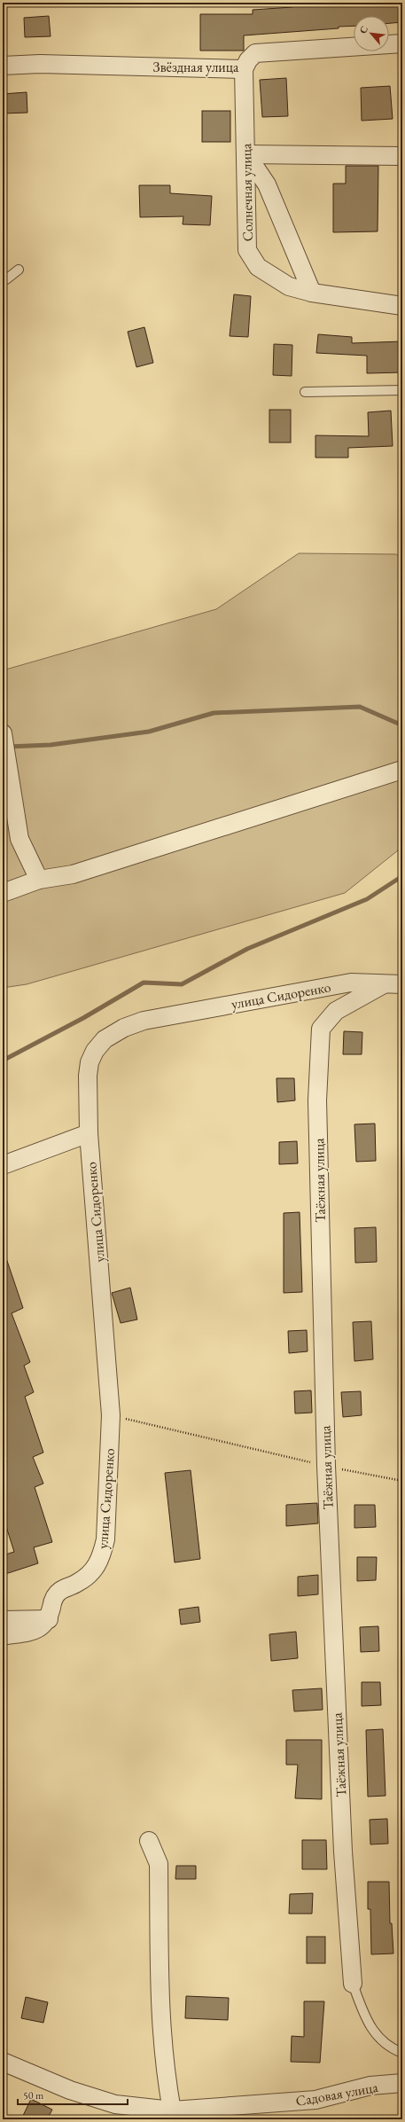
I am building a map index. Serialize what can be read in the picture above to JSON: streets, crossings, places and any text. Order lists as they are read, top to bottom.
{
  "streets": {
    "street": [
      "Звёздная улица",
      "Солнечная улица",
      "улица Сидоренко",
      "Таёжная улица",
      "Садовая улица"
    ]
  },
  "crossings": [
    ["Звёздная улица", "Солнечная улица"],
    ["улица Сидоренко", "Таёжная улица"]
  ],
  "scale_bar": "50 m",
  "north": "top left"
}
